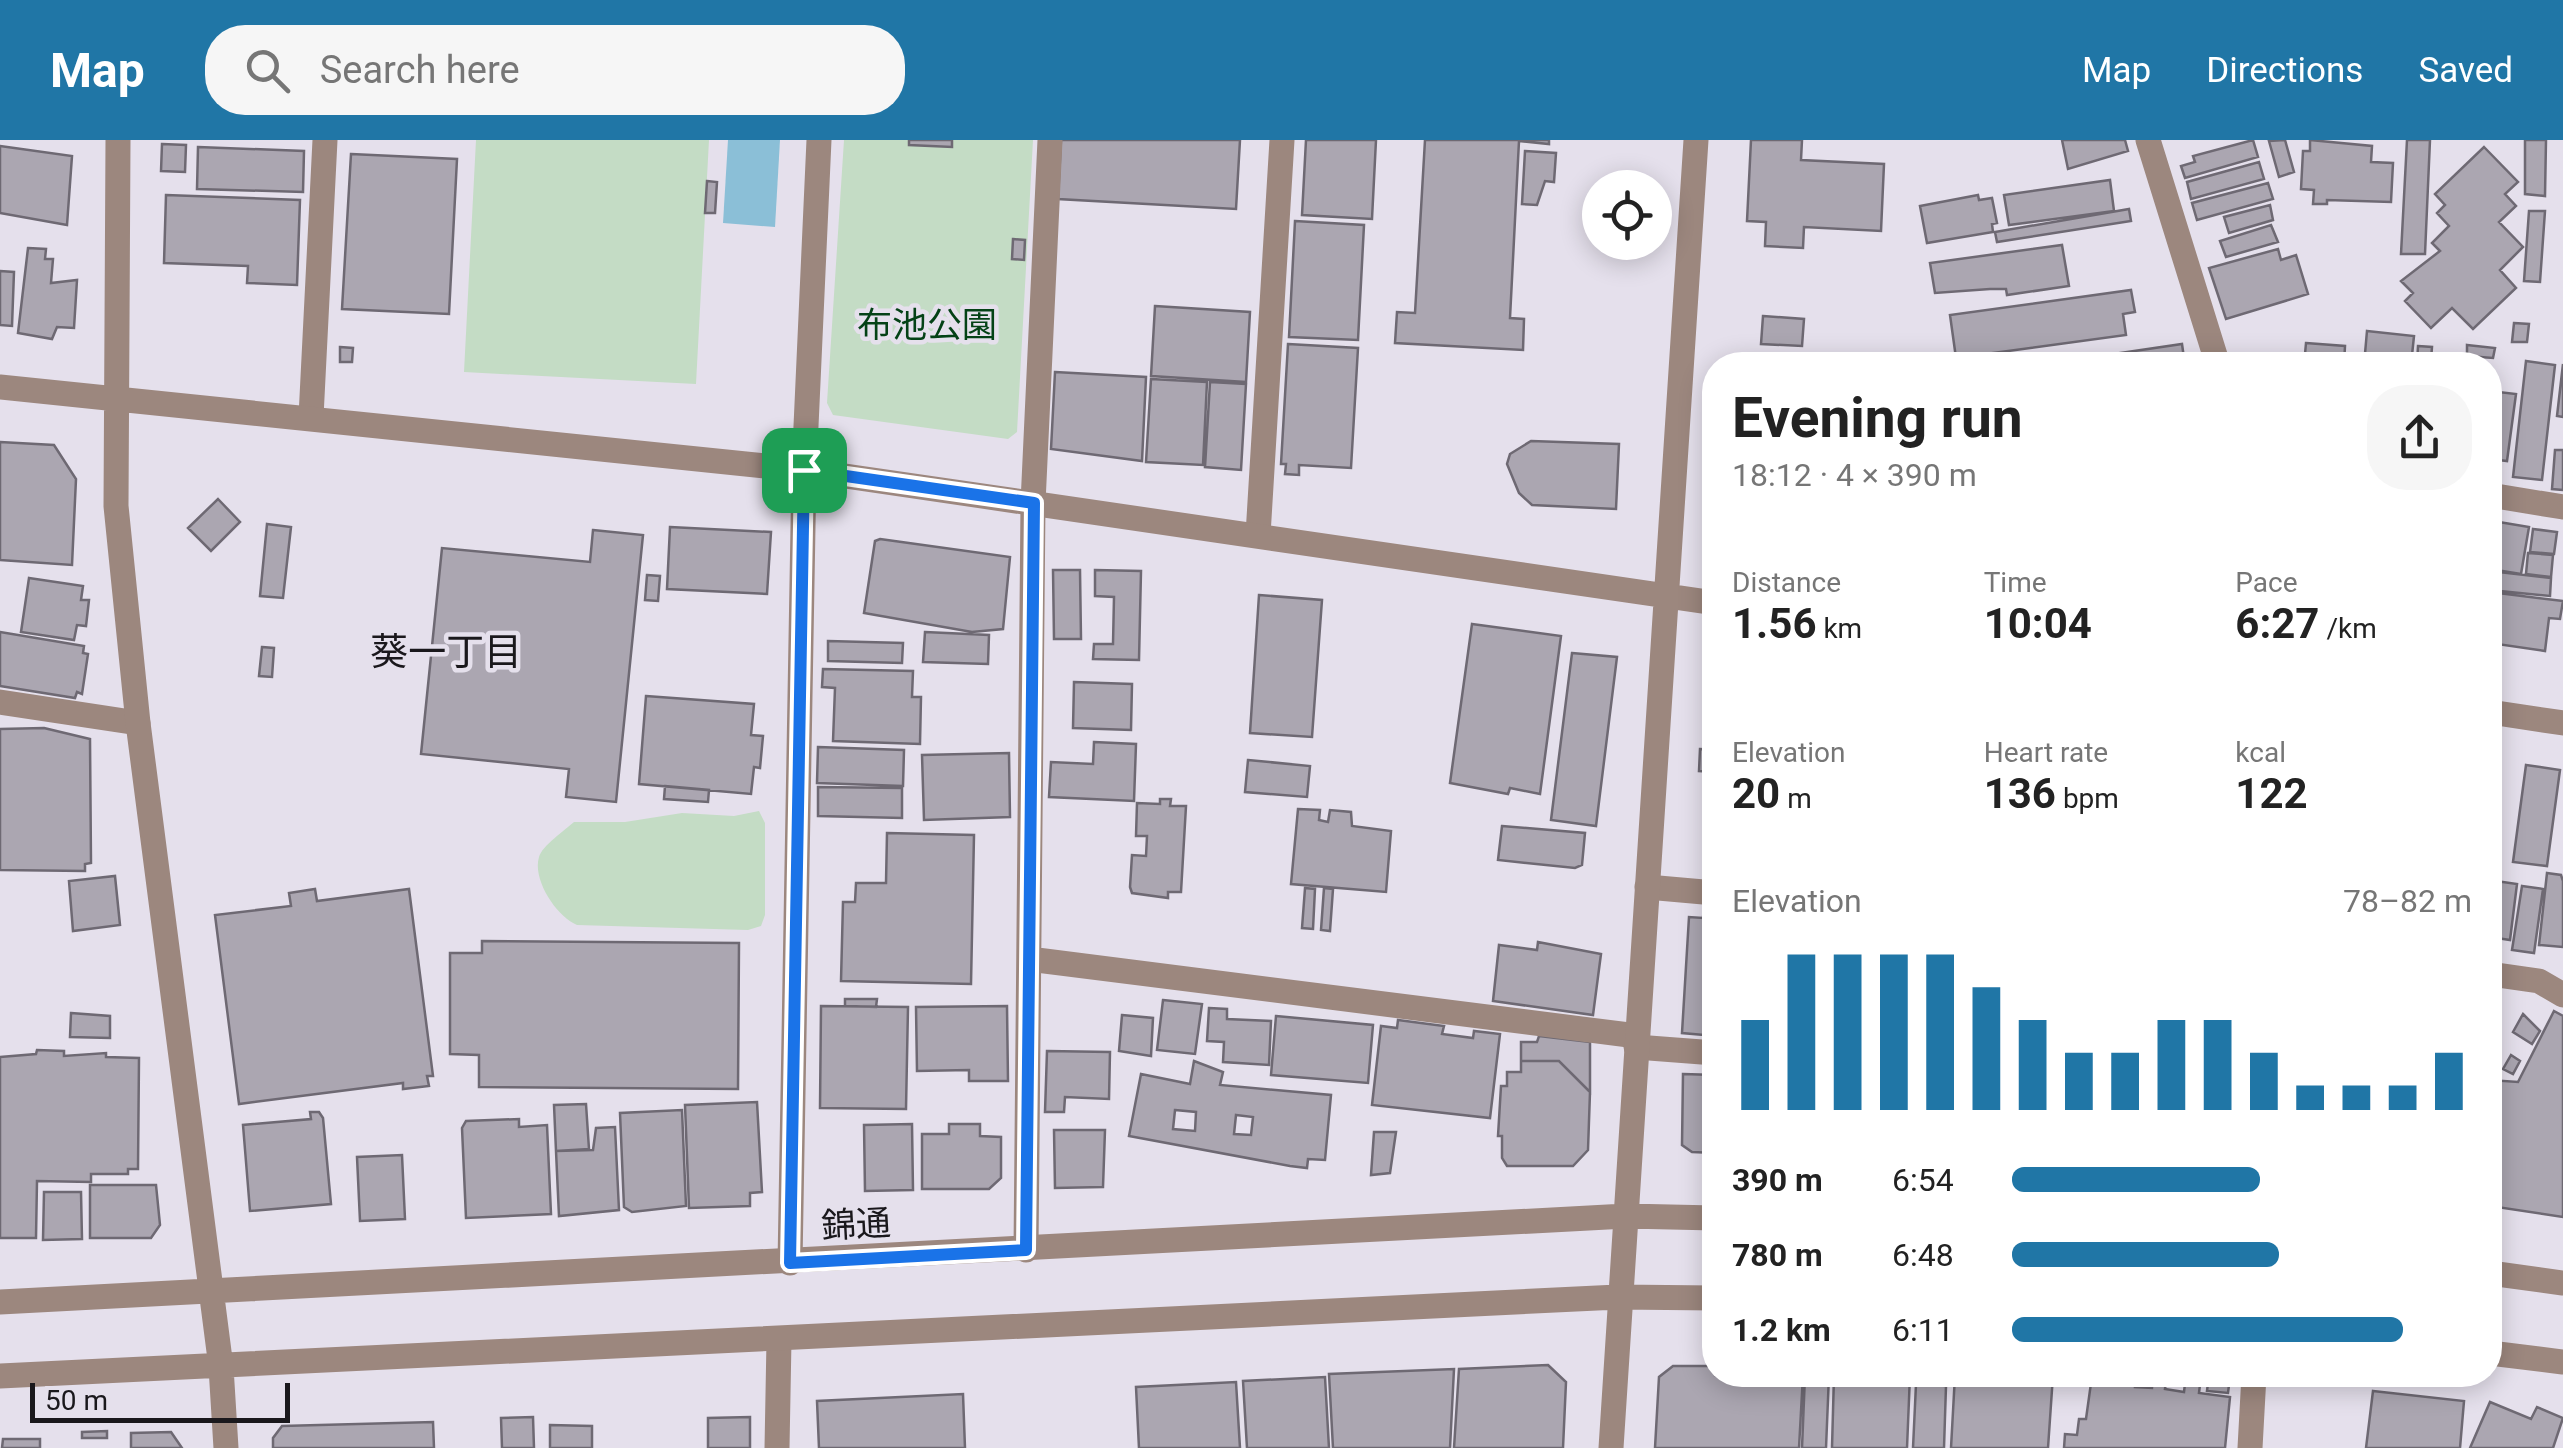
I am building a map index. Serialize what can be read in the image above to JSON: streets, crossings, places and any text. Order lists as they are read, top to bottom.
{
  "streets": {
    "street": ["錦通"]
  },
  "districts": ["葵一丁目"],
  "parks": ["布池公園"],
  "scale_bar": "50 m",
  "page": {
    "header": "Map",
    "search": "Search here",
    "nav": ["Map", "Directions", "Saved"],
    "heading": ["Evening run", "18:12 · 4 × 390 m"],
    "stats": [
      ["Distance", "1.56 km"],
      ["Time", "10:04"],
      ["Pace", "6:27 /km"],
      ["Elevation", "20 m"],
      ["Heart rate", "136 bpm"],
      ["kcal", "122"]
    ],
    "chart": ["Elevation", "78–82 m"],
    "list": [
      {
        "name": "390 m",
        "note": "6:54"
      },
      {
        "name": "780 m",
        "note": "6:48"
      },
      {
        "name": "1.2 km",
        "note": "6:11"
      }
    ],
    "scale": "50 m"
  }
}
